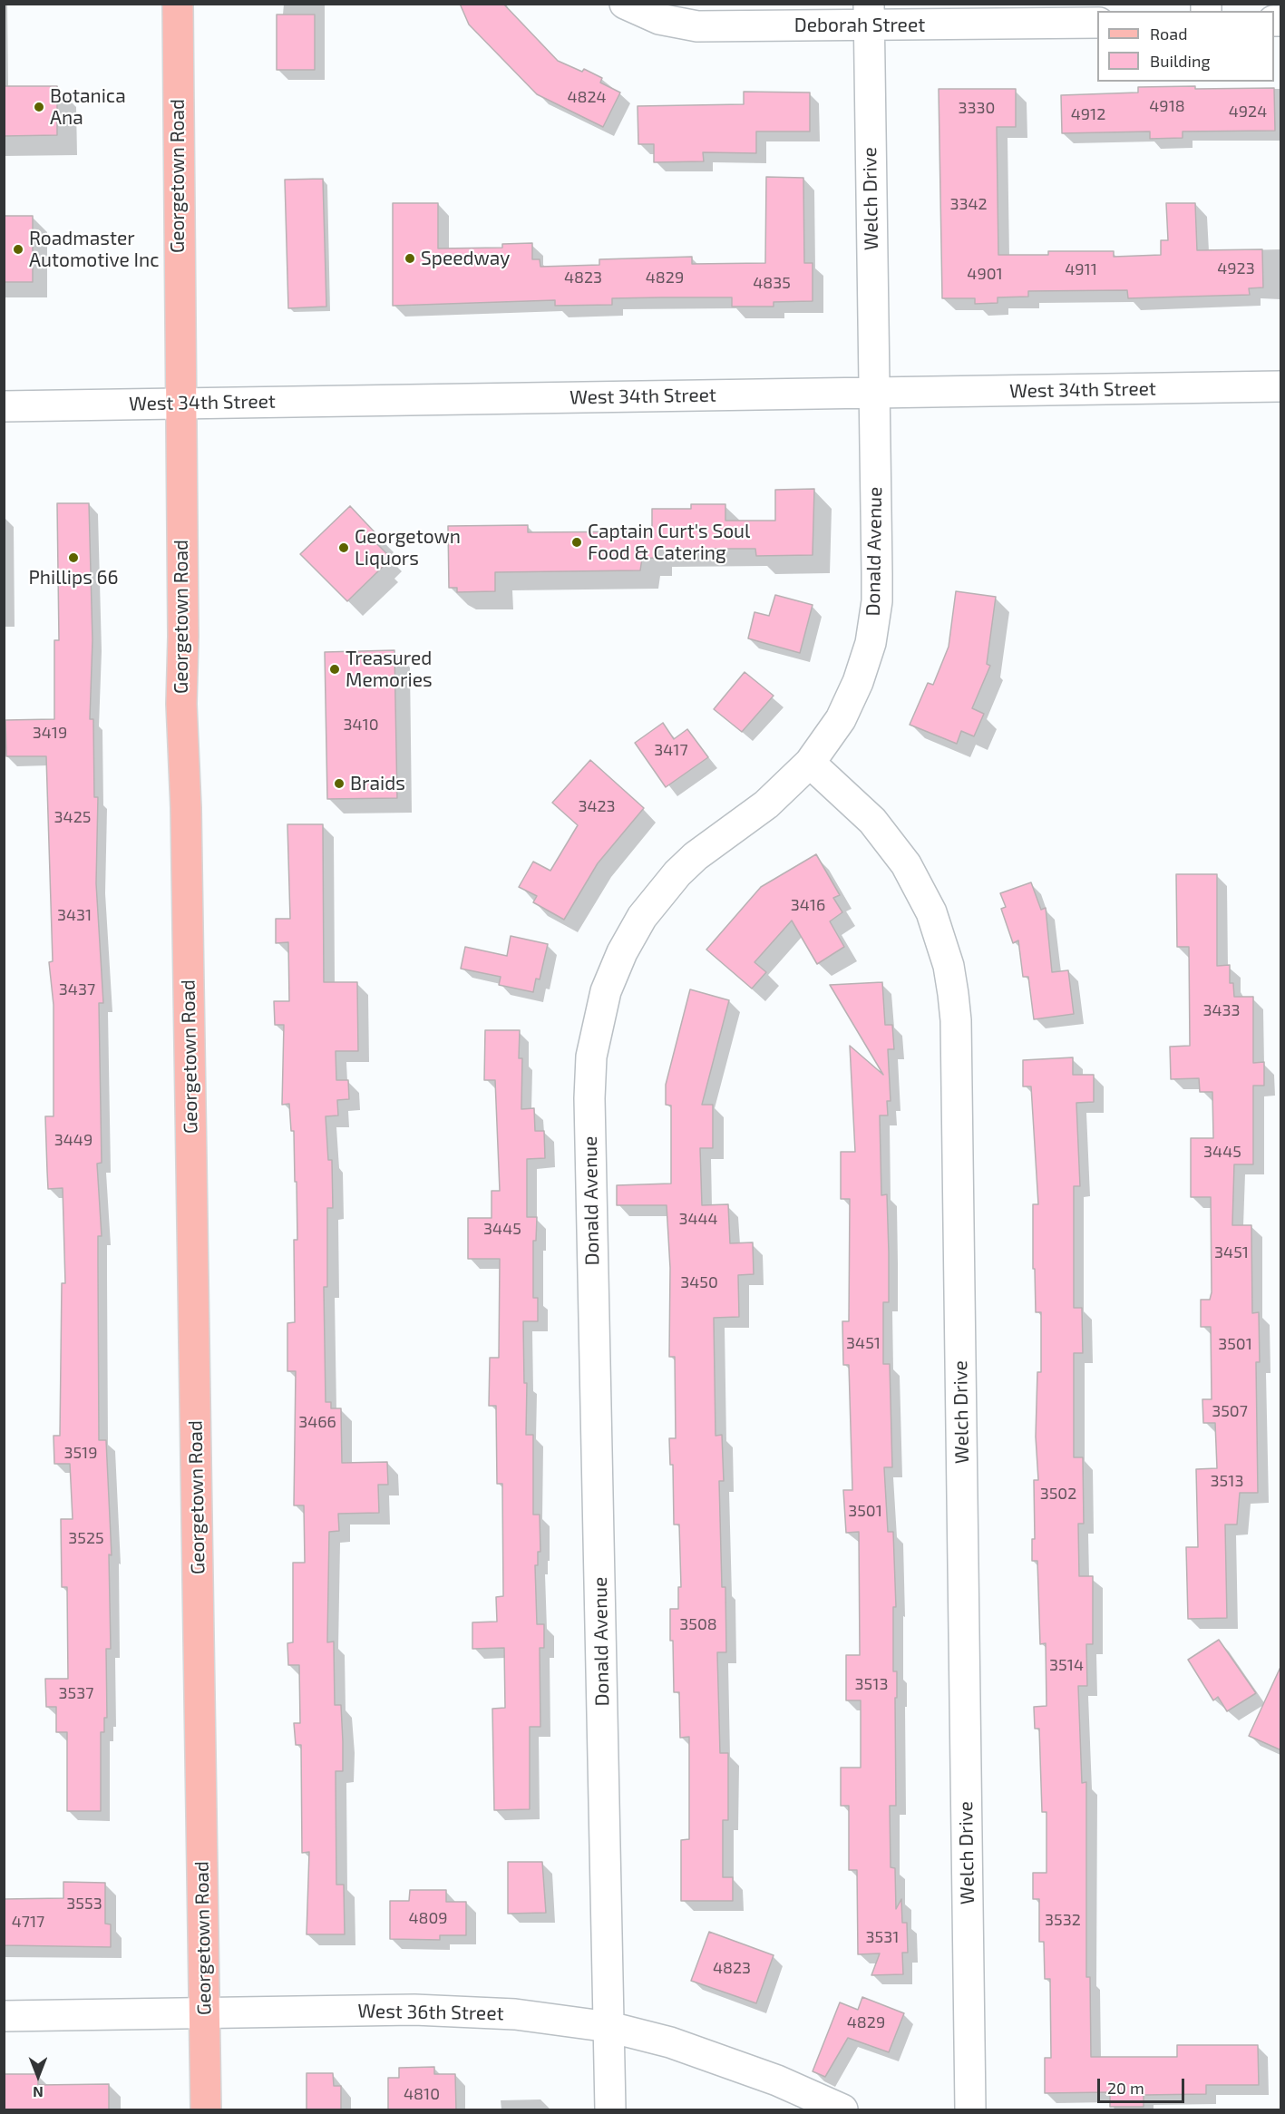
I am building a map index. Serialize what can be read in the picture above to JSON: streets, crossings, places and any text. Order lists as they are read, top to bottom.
{
  "streets": {
    "main road": ["Georgetown Road"],
    "street": [
      "Deborah Street",
      "Welch Drive",
      "West 34th Street",
      "Donald Avenue",
      "West 36th Street"
    ]
  },
  "crossings": [
    ["Deborah Street", "Welch Drive"],
    ["Georgetown Road", "West 34th Street"],
    ["Georgetown Road", "West 36th Street"],
    ["Welch Drive", "West 34th Street"],
    ["Welch Drive", "Donald Avenue"],
    ["West 34th Street", "Donald Avenue"],
    ["Donald Avenue", "West 36th Street"]
  ],
  "places": [
    "Botanica Ana",
    "Roadmaster Automotive Inc",
    "Speedway",
    "Captain Curt's Soul Food & Catering",
    "Georgetown Liquors",
    "Phillips 66",
    "Treasured Memories",
    "Braids"
  ],
  "house_numbers": [
    "4824",
    "4918",
    "3330",
    "4924",
    "4912",
    "3342",
    "4923",
    "4911",
    "4901",
    "4823",
    "4829",
    "4835",
    "3410",
    "3419",
    "3417",
    "3423",
    "3425",
    "3416",
    "3431",
    "3437",
    "3433",
    "3449",
    "3445",
    "3444",
    "3445",
    "3451",
    "3450",
    "3451",
    "3501",
    "3507",
    "3466",
    "3519",
    "3513",
    "3502",
    "3501",
    "3525",
    "3508",
    "3514",
    "3513",
    "3537",
    "3553",
    "4809",
    "3532",
    "4717",
    "3531",
    "4823",
    "4829",
    "4810"
  ],
  "legend": ["Road", "Building"],
  "scale_bar": "20 m",
  "north": "bottom"
}
